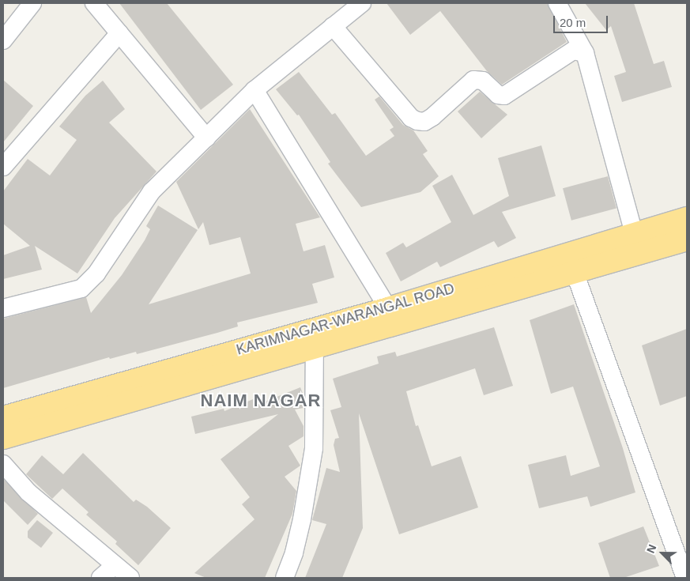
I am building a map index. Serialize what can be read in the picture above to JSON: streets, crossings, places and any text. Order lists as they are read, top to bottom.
{
  "streets": {
    "highway": ["KARIMNAGAR-WARANGAL ROAD"]
  },
  "districts": ["NAIM NAGAR"],
  "scale_bar": "20 m",
  "north": "top left"
}
